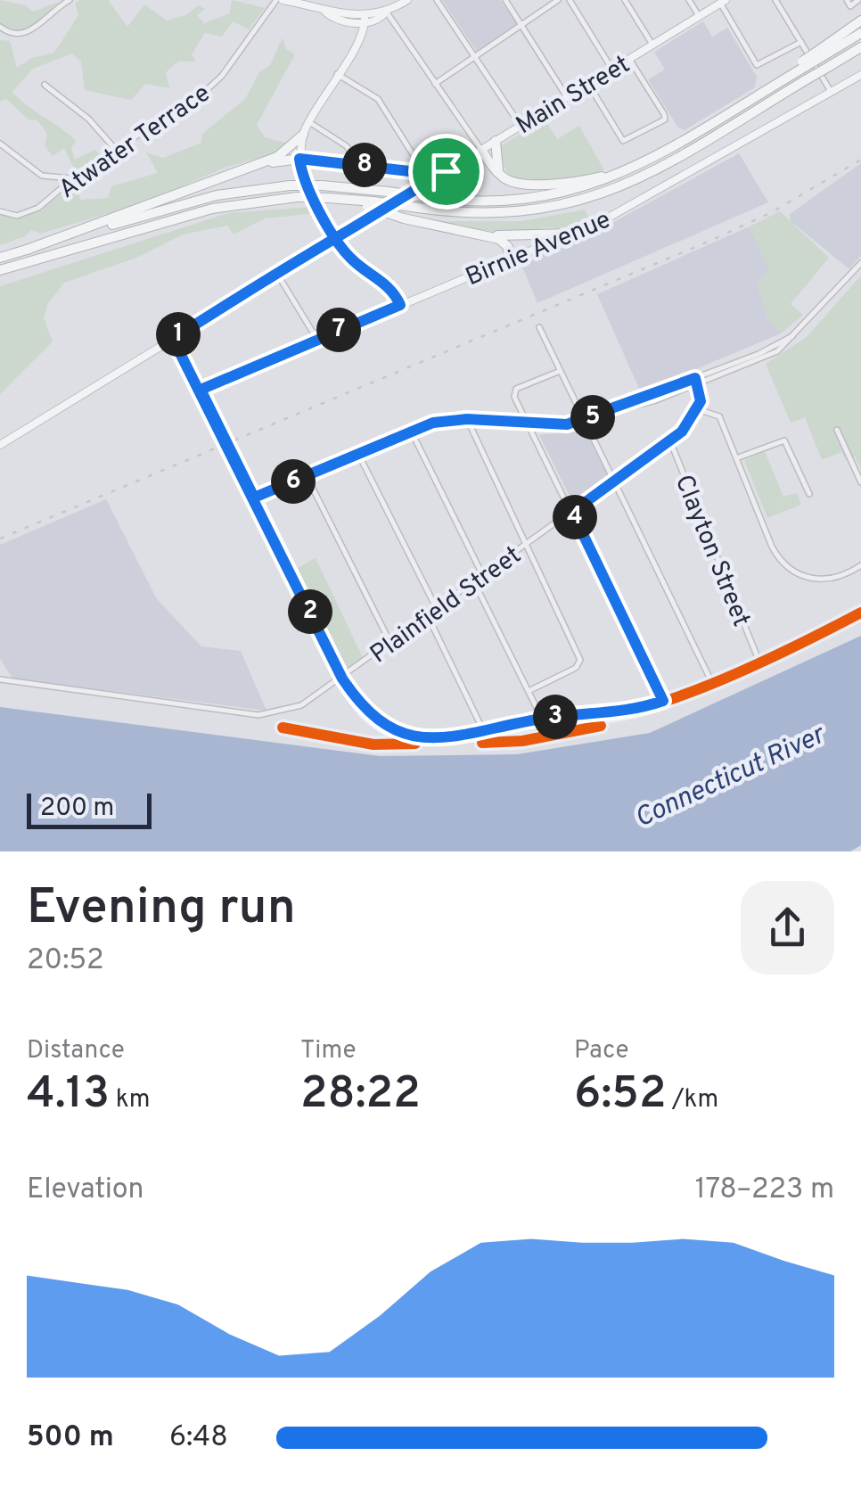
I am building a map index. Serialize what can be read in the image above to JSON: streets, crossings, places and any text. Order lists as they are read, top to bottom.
{
  "streets": {
    "main road": ["Main Street", "Birnie Avenue"],
    "street": ["Atwater Terrace", "Clayton Street", "Plainfield Street"]
  },
  "crossings": [
    ["Clayton Street", "Plainfield Street"]
  ],
  "water": ["Connecticut River"],
  "scale_bar": "200 m",
  "page": {
    "pins": [
      "8",
      "7",
      "1",
      "5",
      "6",
      "4",
      "2",
      "3"
    ],
    "scale": "200 m",
    "heading": ["Evening run", "20:52"],
    "stats": [
      ["Distance", "4.13 km"],
      ["Time", "28:22"],
      ["Pace", "6:52 /km"]
    ],
    "chart": ["Elevation", "178–223 m"],
    "list": [
      {
        "name": "500 m",
        "note": "6:48"
      }
    ]
  }
}
